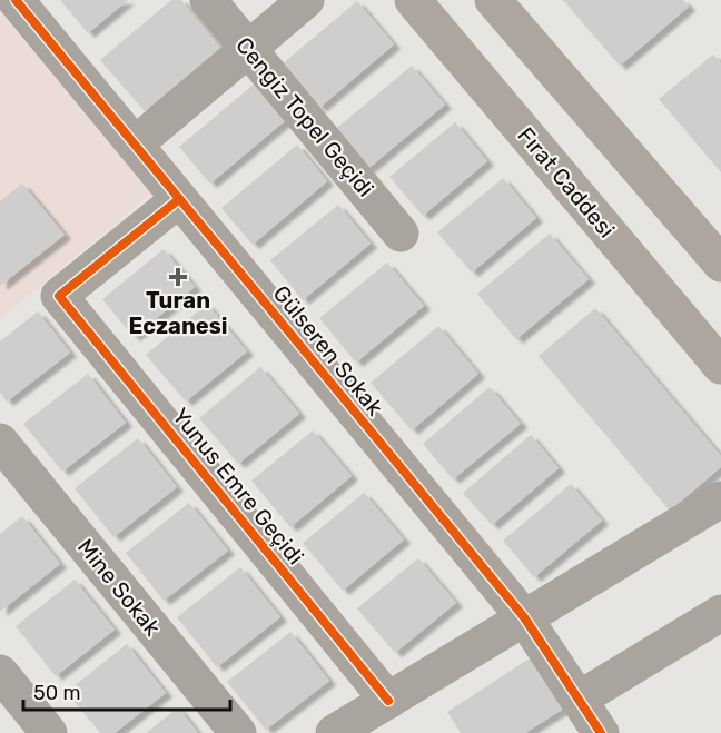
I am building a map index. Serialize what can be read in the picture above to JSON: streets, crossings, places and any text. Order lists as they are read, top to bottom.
{
  "streets": {
    "main road": ["Fırat Caddesi"],
    "street": [
      "Cengiz Topel Geçidi",
      "Gülseren Sokak",
      "Yunus Emre Geçidi",
      "Mine Sokak"
    ]
  },
  "crossings": [
    ["Gülseren Sokak", "Yunus Emre Geçidi"]
  ],
  "places": {
    "health": ["Turan Eczanesi"]
  },
  "scale_bar": "50 m"
}
